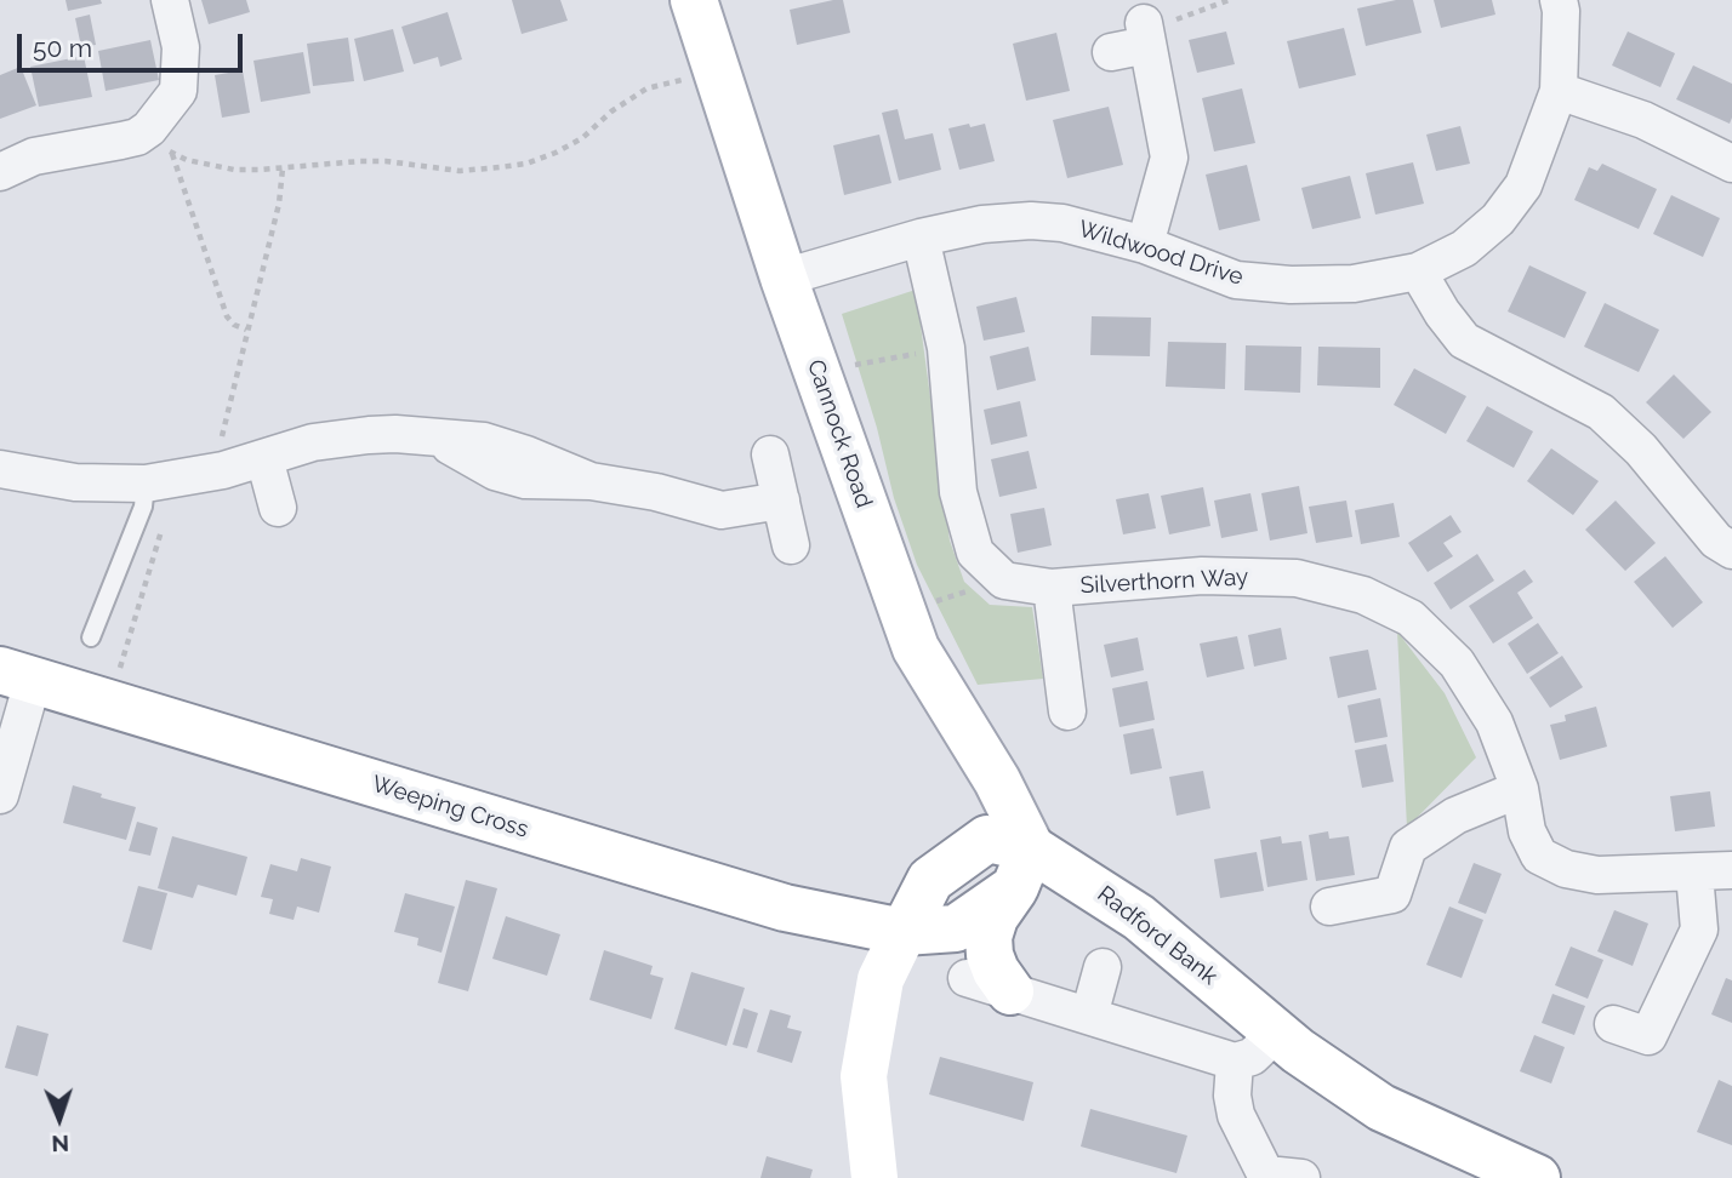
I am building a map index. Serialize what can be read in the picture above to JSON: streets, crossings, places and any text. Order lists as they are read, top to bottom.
{
  "streets": {
    "main road": ["Cannock Road", "Weeping Cross", "Radford Bank"],
    "street": ["Wildwood Drive", "Silverthorn Way"]
  },
  "crossings": [
    ["Wildwood Drive", "Cannock Road"],
    ["Cannock Road", "Radford Bank"]
  ],
  "scale_bar": "50 m",
  "north": "bottom"
}
